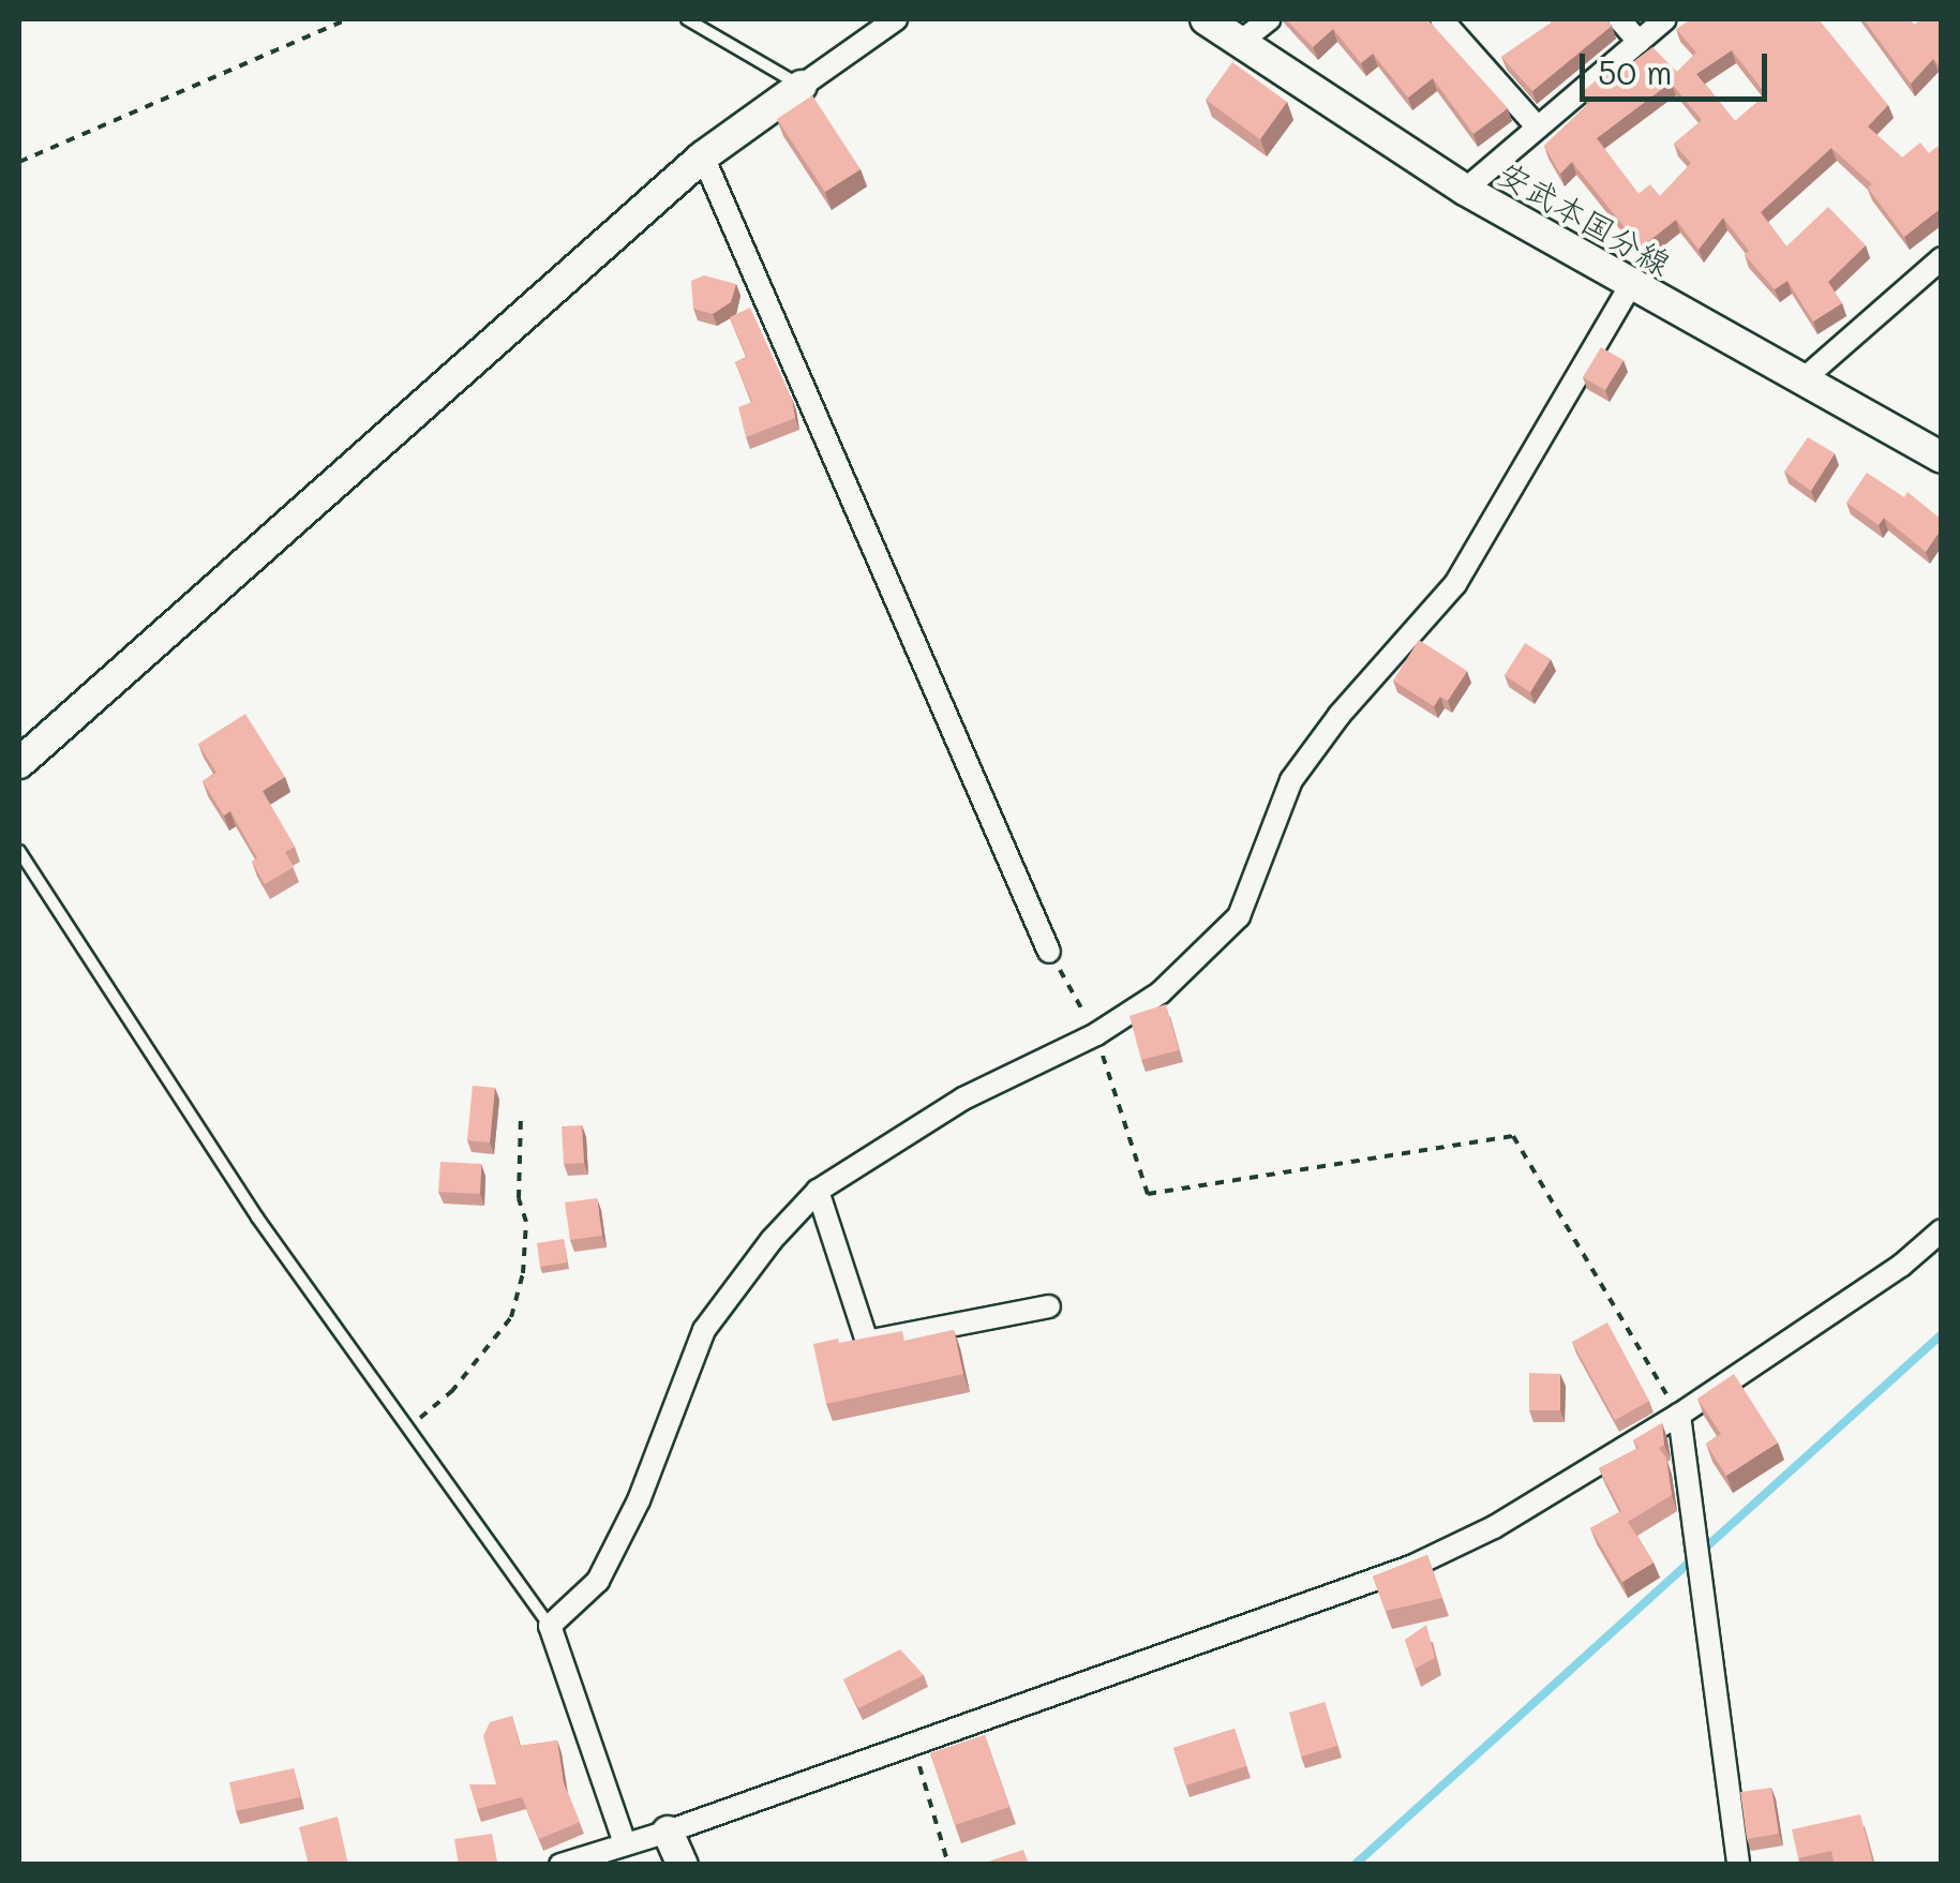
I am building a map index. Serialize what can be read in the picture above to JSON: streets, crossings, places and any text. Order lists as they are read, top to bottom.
{
  "streets": {
    "street": ["安武本国分線"]
  },
  "scale_bar": "50 m"
}
